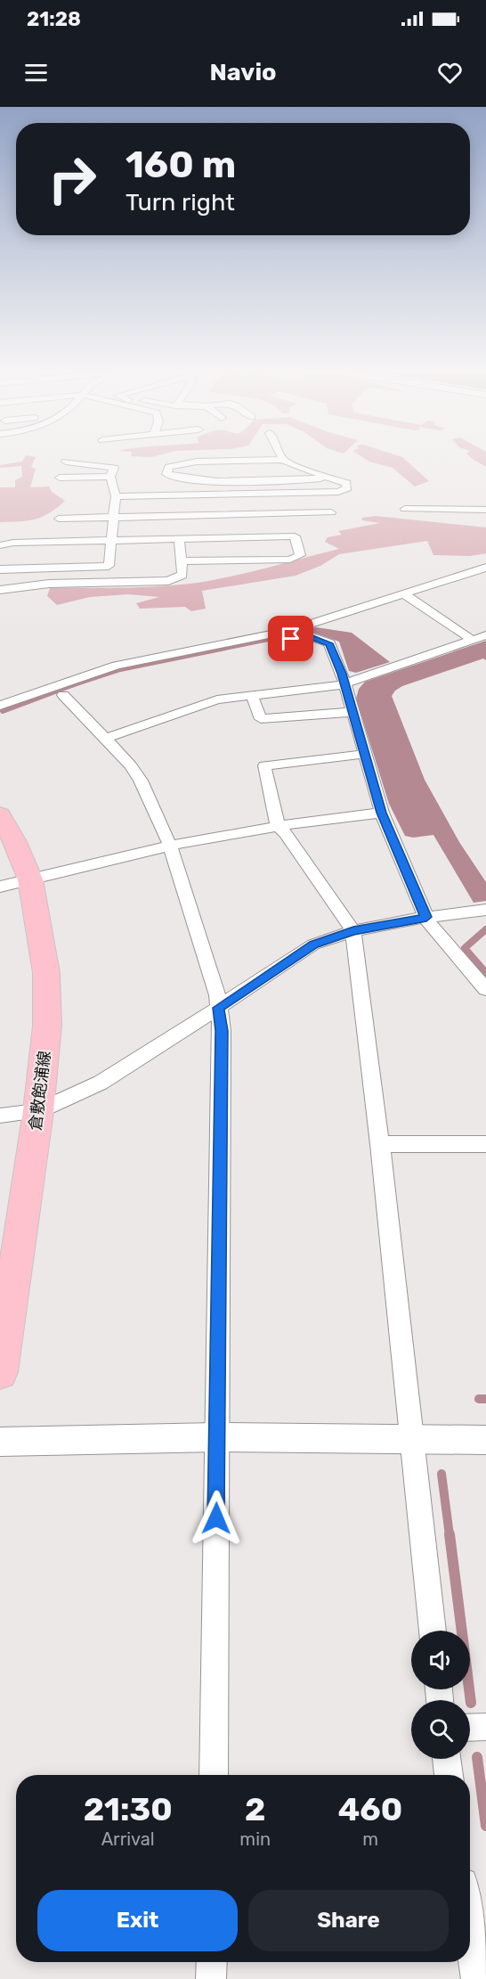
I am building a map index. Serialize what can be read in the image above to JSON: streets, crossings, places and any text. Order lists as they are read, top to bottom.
{
  "streets": {
    "main road": ["倉敷飽浦線"]
  },
  "page": {
    "status": "21:28",
    "header": "Navio",
    "turn": ["160 m", "Turn right"],
    "eta": [
      "21:30",
      "Arrival",
      "2",
      "min",
      "460",
      "m"
    ],
    "buttons": ["Exit", "Share"]
  }
}
